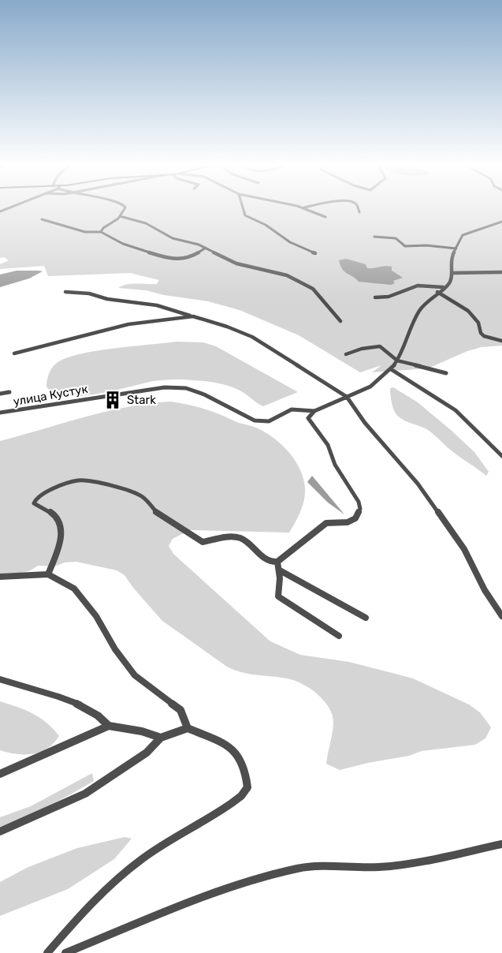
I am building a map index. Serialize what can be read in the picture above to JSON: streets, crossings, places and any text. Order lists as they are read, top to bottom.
{
  "streets": {
    "street": ["улица Кустук"]
  },
  "places": {
    "building": ["Stark"]
  }
}
